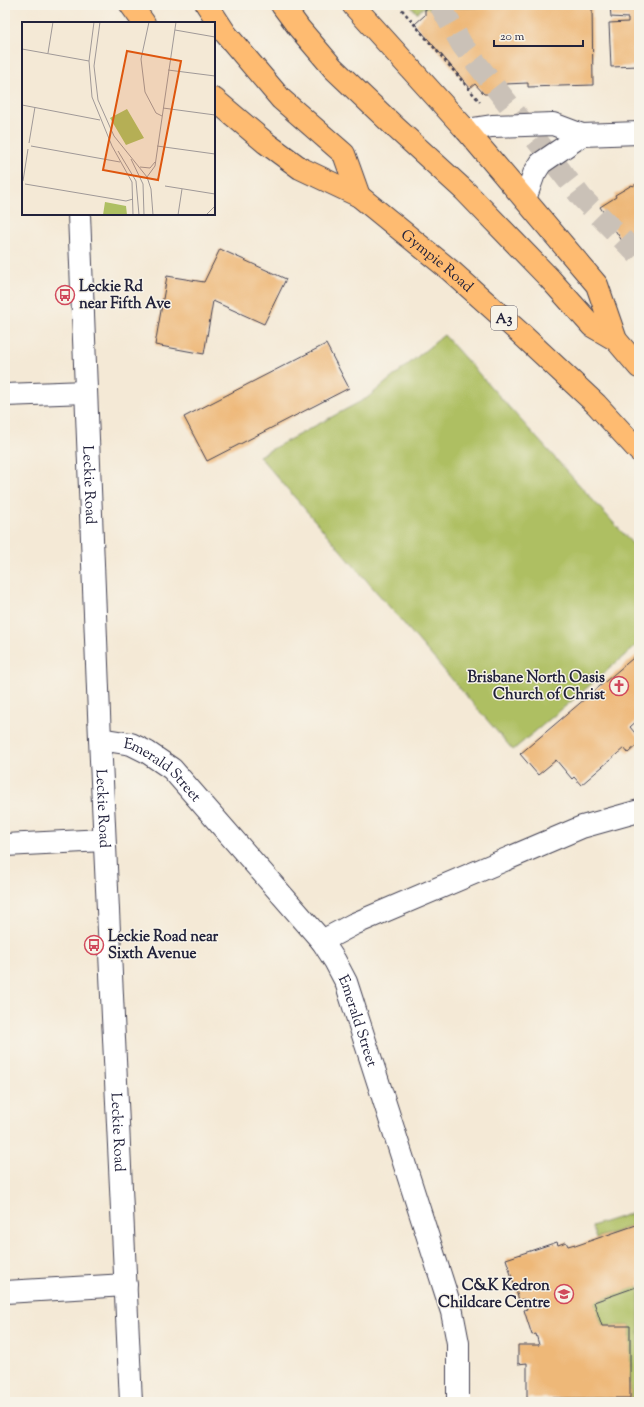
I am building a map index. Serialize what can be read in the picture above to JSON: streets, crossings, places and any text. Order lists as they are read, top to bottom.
{
  "streets": {
    "highway": ["Gympie Road", "A3"],
    "street": ["Leckie Road", "Emerald Street"]
  },
  "crossings": [
    ["Leckie Road", "Emerald Street"]
  ],
  "places": {
    "bus stop": ["Leckie Rd near Fifth Ave", "Leckie Road near Sixth Avenue"],
    "church": ["Brisbane North Oasis Church of Christ"],
    "school or university": ["C&K Kedron Childcare Centre"]
  },
  "scale_bar": "20 m"
}
